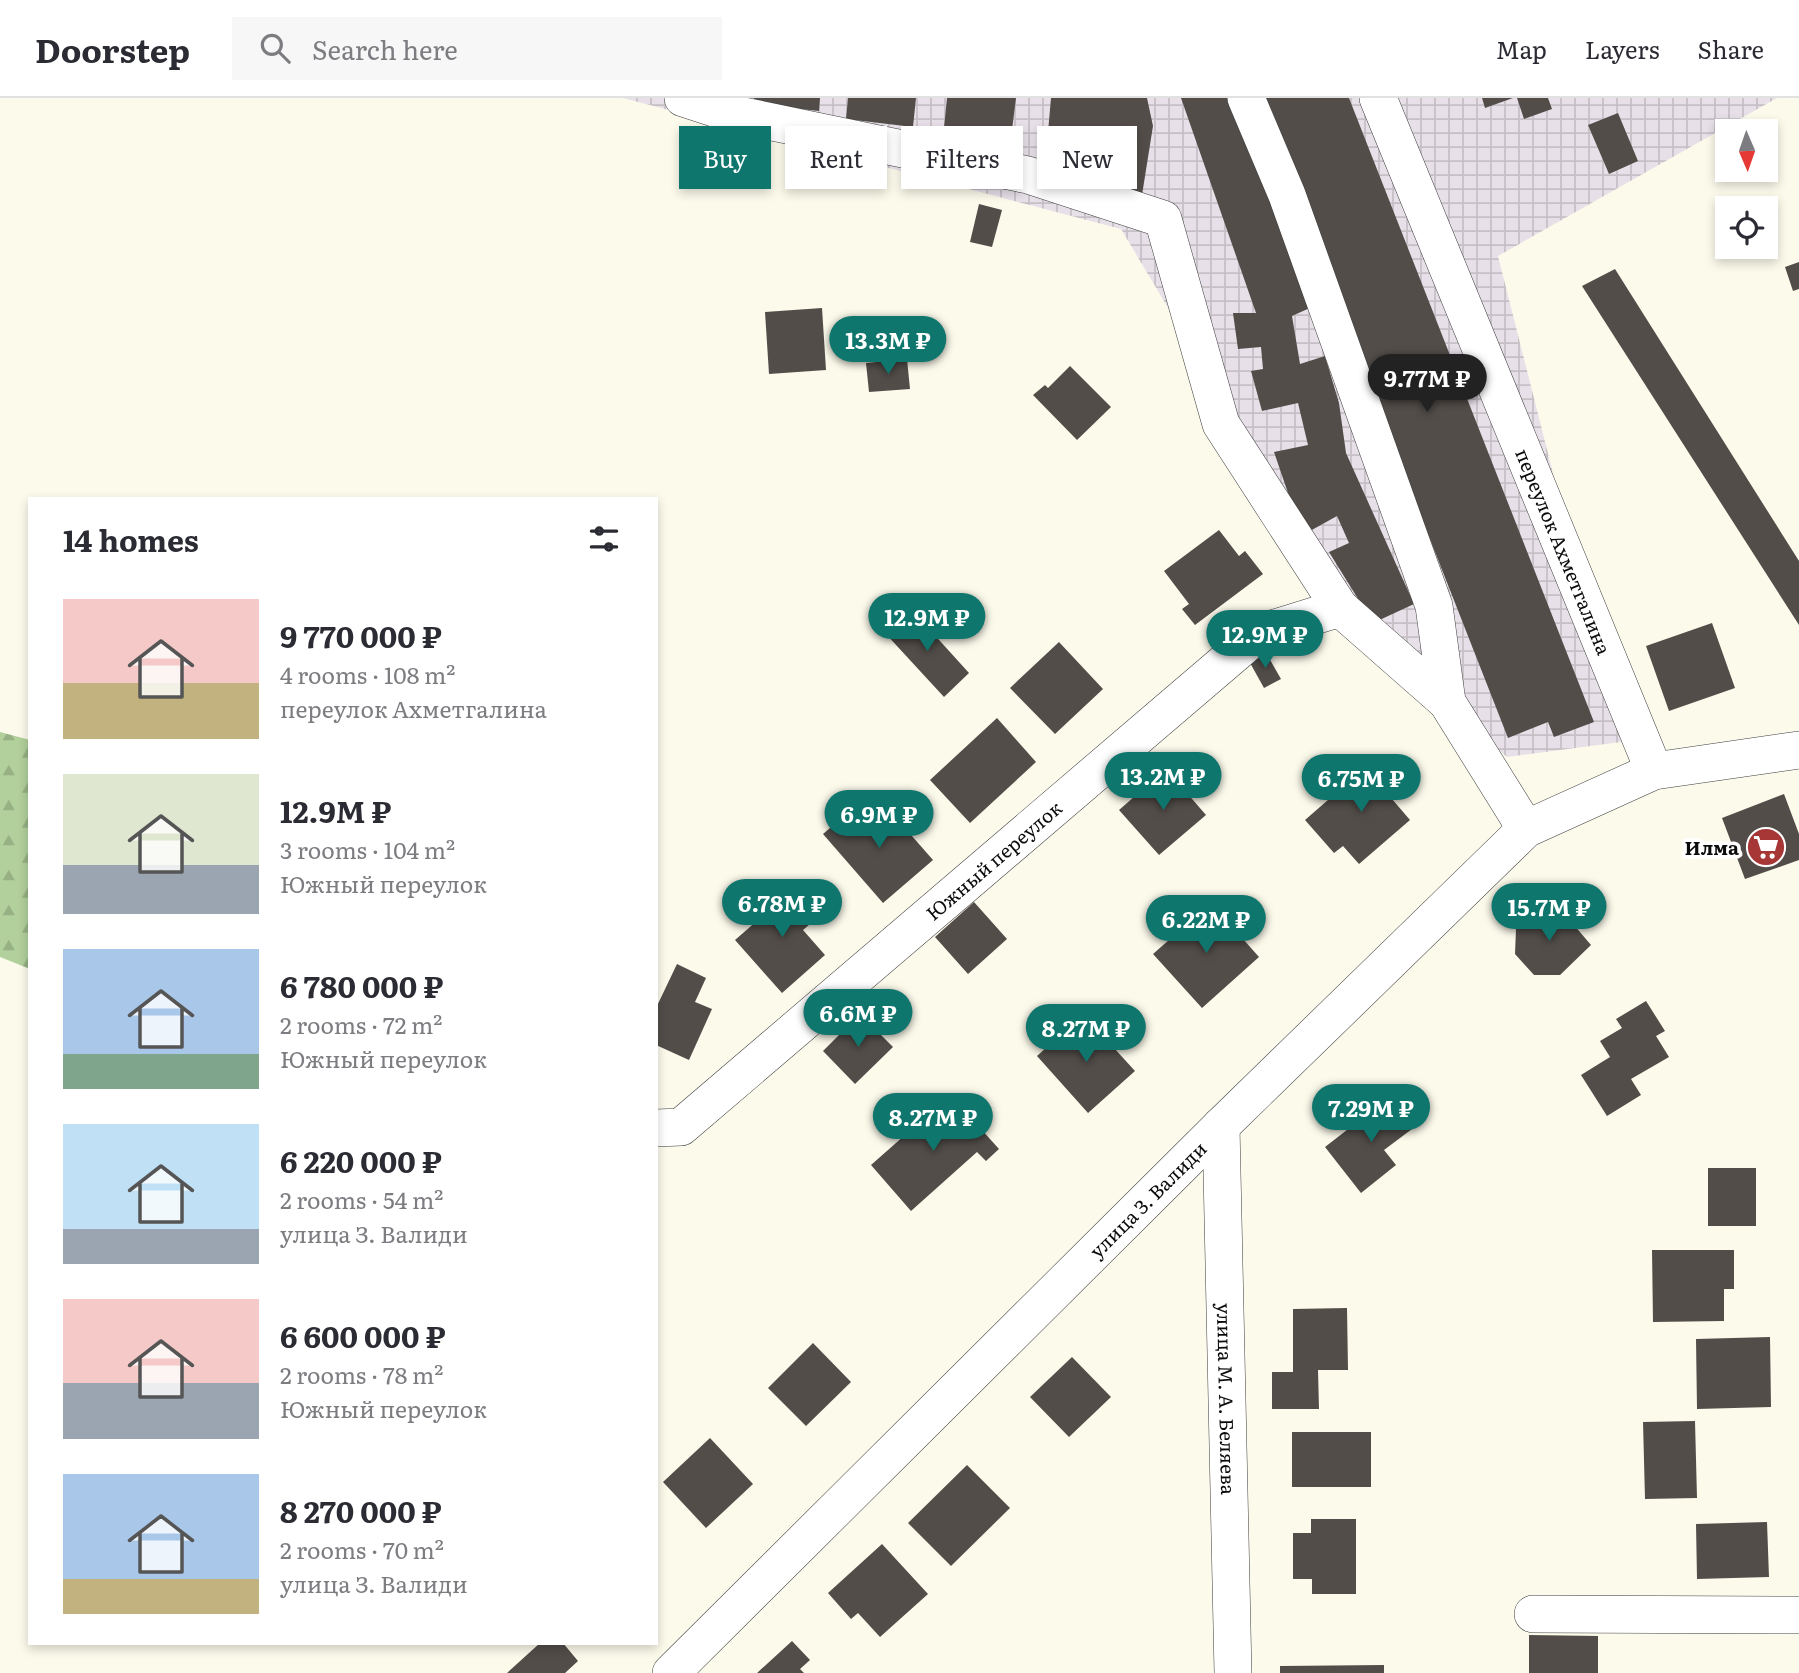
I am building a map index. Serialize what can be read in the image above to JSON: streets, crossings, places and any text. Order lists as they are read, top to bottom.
{
  "streets": {
    "street": [
      "переулок Ахметгалина",
      "Южный переулок",
      "улица З. Валиди",
      "улица М. А. Беляева"
    ]
  },
  "crossings": [
    ["переулок Ахметгалина", "улица З. Валиди"],
    ["улица З. Валиди", "улица М. А. Беляева"]
  ],
  "places": {
    "supermarket": ["Илма"]
  },
  "north": "bottom",
  "page": {
    "header": "Doorstep",
    "search": "Search here",
    "nav": ["Map", "Layers", "Share"],
    "chip": [
      "Buy",
      "Rent",
      "Filters",
      "New"
    ],
    "price": [
      "13.3M ₽",
      "9.77M ₽",
      "12.9M ₽",
      "12.9M ₽",
      "13.2M ₽",
      "6.75M ₽",
      "6.9M ₽",
      "6.78M ₽",
      "15.7M ₽",
      "6.22M ₽",
      "6.6M ₽",
      "8.27M ₽",
      "7.29M ₽",
      "8.27M ₽"
    ],
    "heading": "14 homes",
    "list": [
      {
        "name": "9 770 000 ₽",
        "note": "4 rooms · 108 m² · переулок Ахметгалина"
      },
      {
        "name": "12.9M ₽",
        "note": "3 rooms · 104 m² · Южный переулок"
      },
      {
        "name": "6 780 000 ₽",
        "note": "2 rooms · 72 m² · Южный переулок"
      },
      {
        "name": "6 220 000 ₽",
        "note": "2 rooms · 54 m² · улица З. Валиди"
      },
      {
        "name": "6 600 000 ₽",
        "note": "2 rooms · 78 m² · Южный переулок"
      },
      {
        "name": "8 270 000 ₽",
        "note": "2 rooms · 70 m² · улица З. Валиди"
      }
    ]
  }
}
